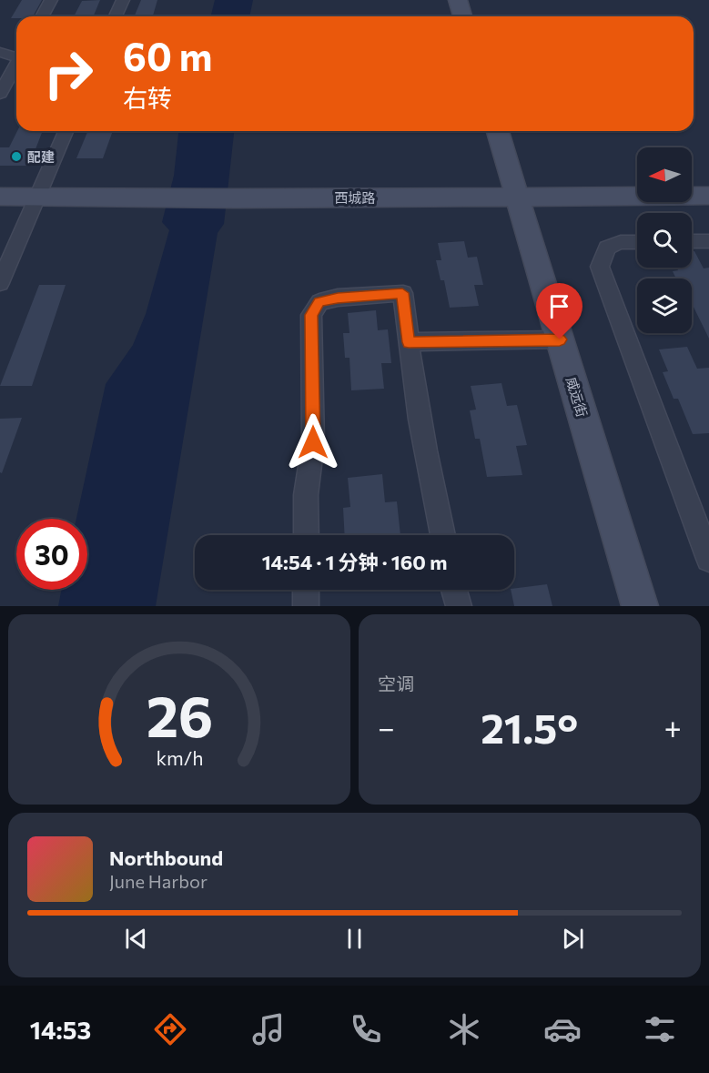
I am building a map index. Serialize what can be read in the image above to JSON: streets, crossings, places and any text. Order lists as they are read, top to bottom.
{
  "streets": {
    "street": ["西城路", "威远街"]
  },
  "crossings": [
    ["西城路", "威远街"]
  ],
  "places": ["配建"],
  "north": "left",
  "page": {
    "turn": ["60 m", "右转"],
    "limit": "30",
    "trip": "14:54 · 1 分钟 · 160 m",
    "tile": "空调",
    "heat": ["−", "21.5°", "+"],
    "song": ["Northbound", "June Harbor"],
    "tabs": "14:53",
    "gauge": ["26", "km/h"]
  }
}
